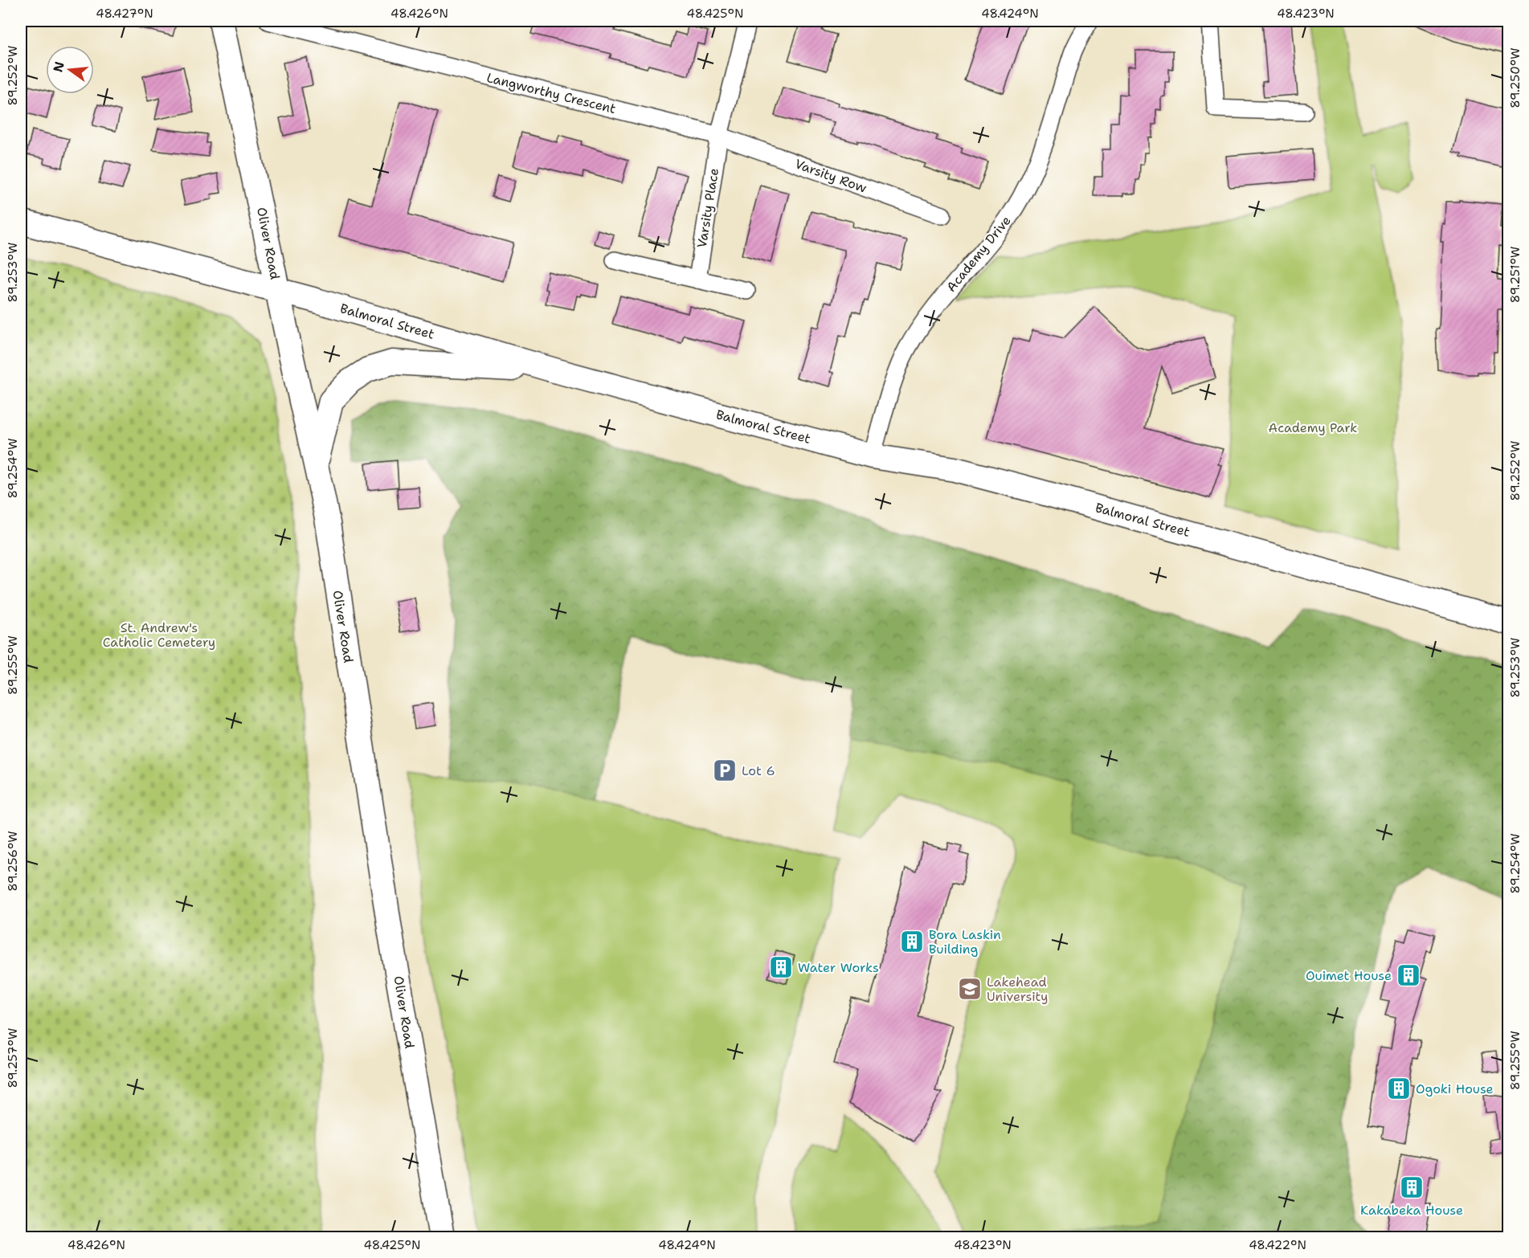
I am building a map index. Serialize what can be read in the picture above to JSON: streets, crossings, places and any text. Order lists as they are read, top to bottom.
{
  "streets": {
    "main road": ["Oliver Road", "Balmoral Street"],
    "street": [
      "Langworthy Crescent",
      "Varsity Row",
      "Varsity Place",
      "Academy Drive"
    ]
  },
  "crossings": [
    ["Langworthy Crescent", "Varsity Row"],
    ["Langworthy Crescent", "Varsity Place"],
    ["Varsity Row", "Varsity Place"],
    ["Oliver Road", "Balmoral Street"],
    ["Academy Drive", "Balmoral Street"]
  ],
  "parks": ["Academy Park", "St. Andrew's Catholic Cemetery"],
  "places": {
    "parking": ["Lot 6"],
    "building": [
      "Bora Laskin Building",
      "Water Works",
      "Ouimet House",
      "Ogoki House",
      "Kakabeka House"
    ],
    "school or university": ["Lakehead University"]
  },
  "north": "left",
  "coordinates": [
    "48.427°N",
    "48.426°N",
    "48.425°N",
    "48.424°N",
    "48.423°N",
    "89.252°W",
    "89.250°W",
    "89.253°W",
    "89.251°W",
    "89.254°W",
    "89.255°W",
    "89.256°W",
    "89.257°W",
    "48.422°N"
  ]
}
